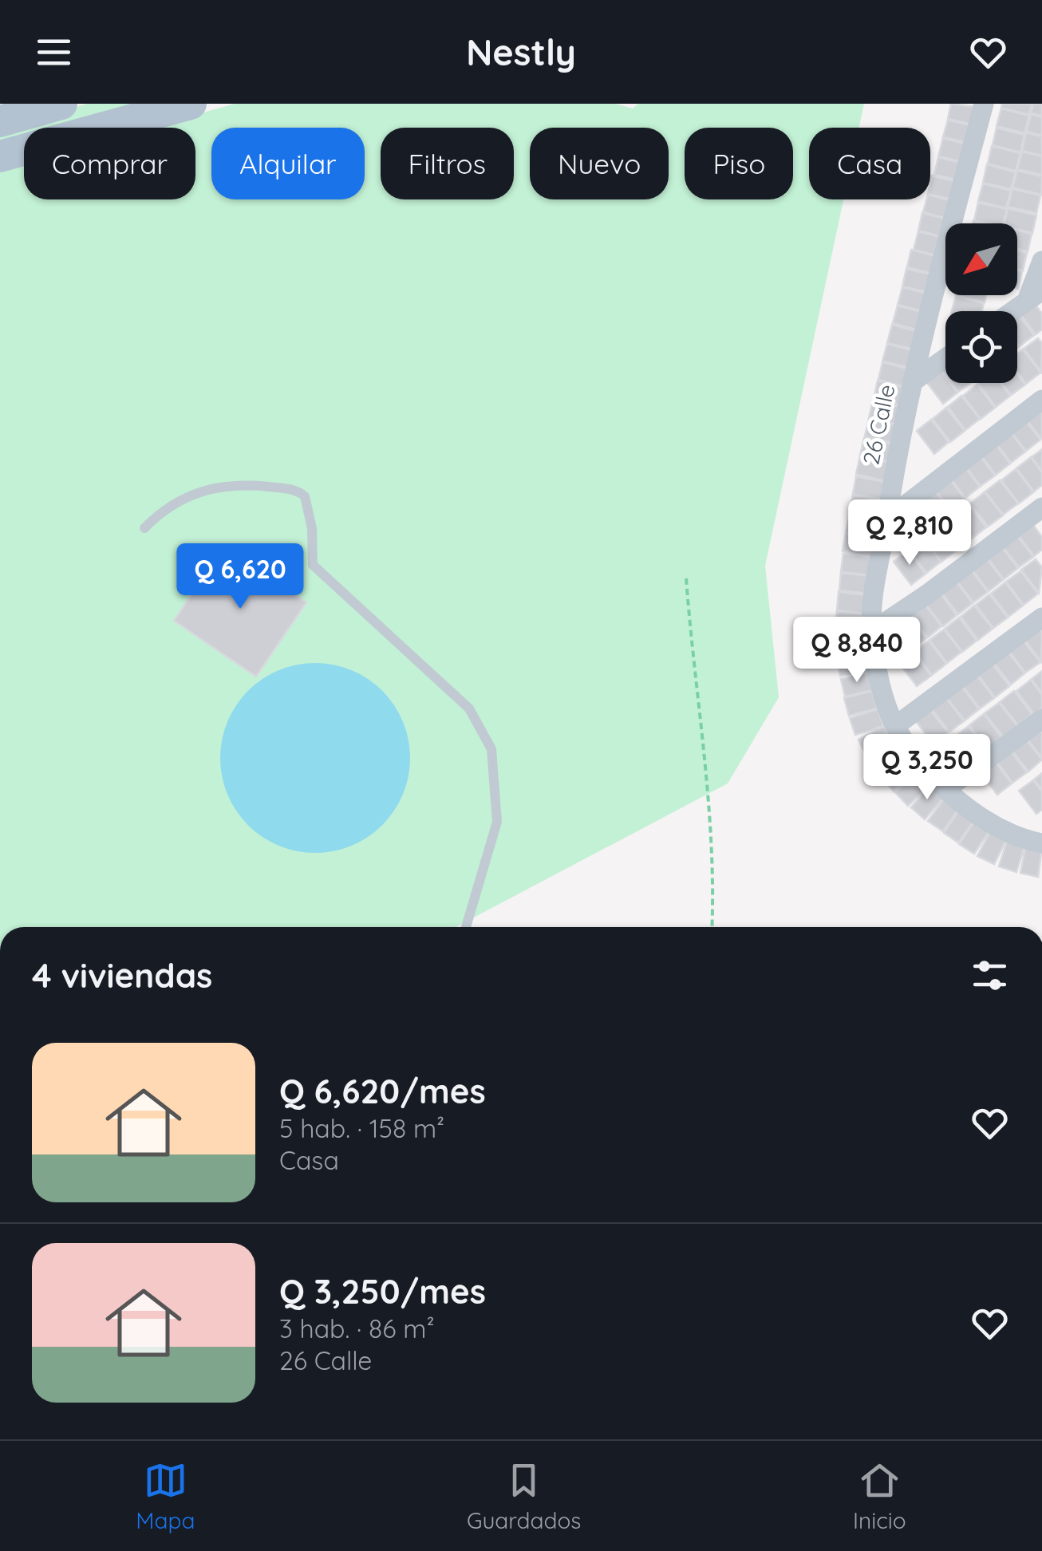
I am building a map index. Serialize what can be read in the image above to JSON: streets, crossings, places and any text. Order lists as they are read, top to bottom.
{
  "streets": {
    "street": ["26 Calle"]
  },
  "north": "bottom left",
  "page": {
    "header": "Nestly",
    "chip": [
      "Comprar",
      "Alquilar",
      "Filtros",
      "Nuevo",
      "Piso",
      "Casa"
    ],
    "price": [
      "Q 2,810",
      "Q 6,620",
      "Q 8,840",
      "Q 3,250"
    ],
    "heading": "4 viviendas",
    "list": [
      {
        "name": "Q 6,620/mes",
        "note": "5 hab. · 158 m² · Casa"
      },
      {
        "name": "Q 3,250/mes",
        "note": "3 hab. · 86 m² · 26 Calle"
      }
    ],
    "tabs": ["Mapa", "Guardados", "Inicio"]
  }
}
